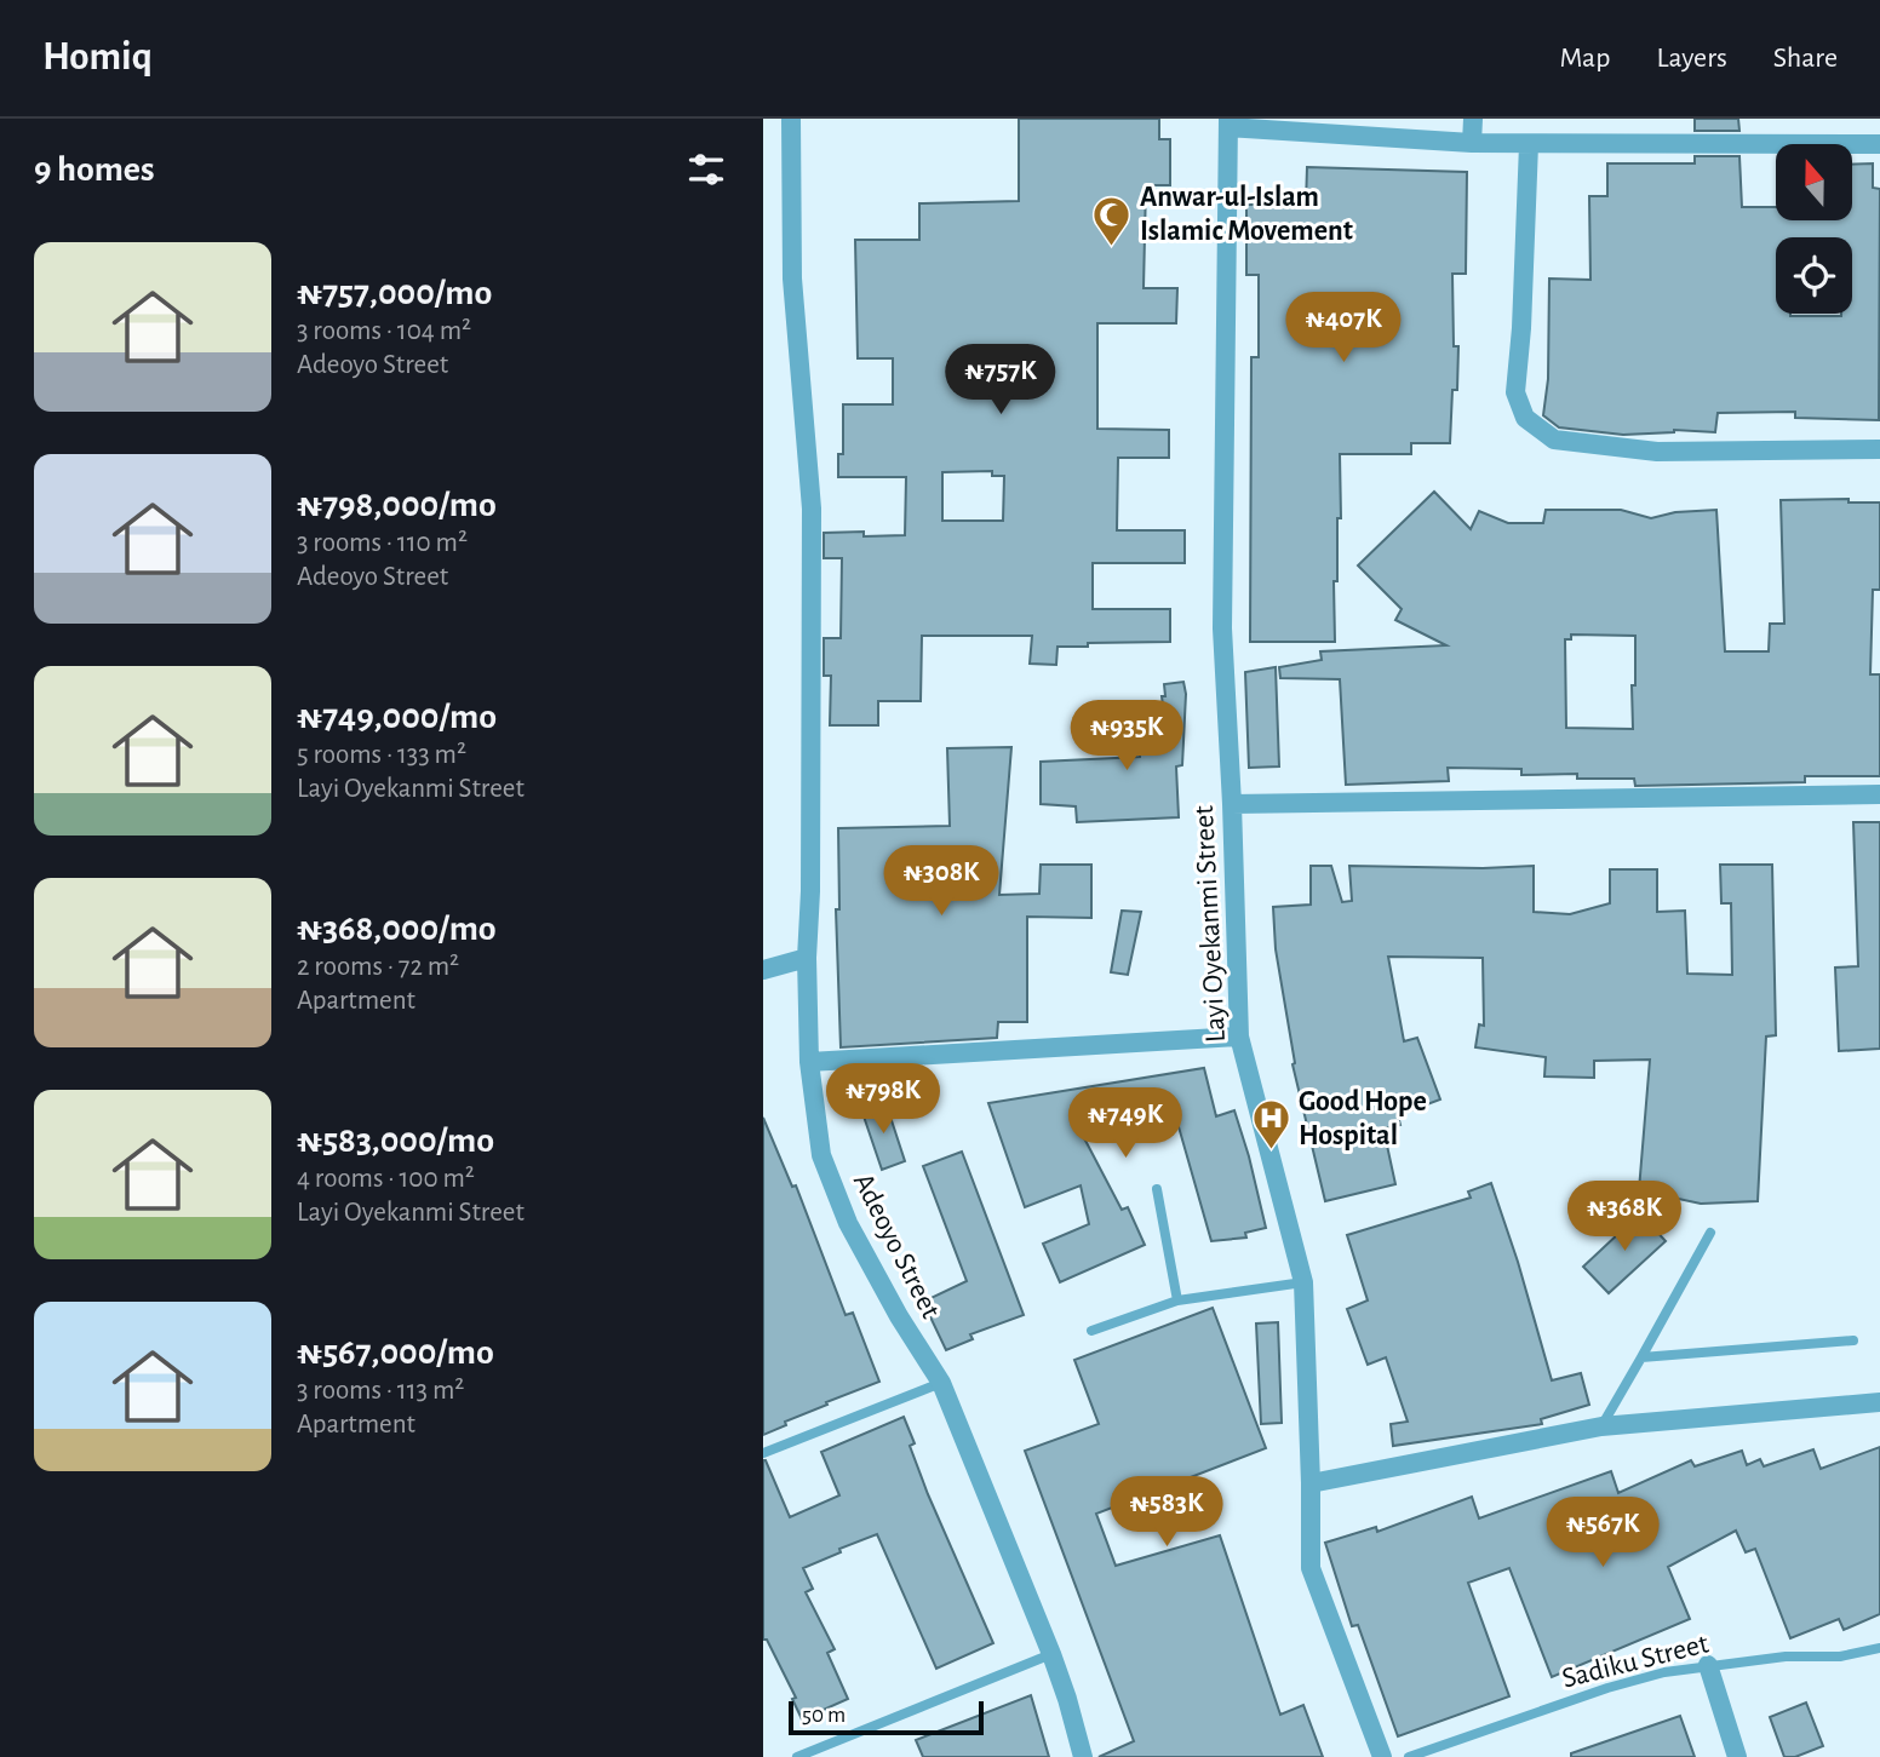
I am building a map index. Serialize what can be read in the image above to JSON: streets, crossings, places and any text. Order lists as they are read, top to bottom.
{
  "streets": {
    "street": ["Layi Oyekanmi Street", "Adeoyo Street"],
    "lane": ["Sadiku Street"]
  },
  "places": {
    "mosque": ["Anwar-ul-Islam Islamic Movement"],
    "hospital": ["Good Hope Hospital"]
  },
  "scale_bar": "50 m",
  "north": "top",
  "page": {
    "header": "Homiq",
    "nav": ["Map", "Layers", "Share"],
    "heading": "9 homes",
    "list": [
      {
        "name": "₦757,000/mo",
        "note": "3 rooms · 104 m² · Adeoyo Street"
      },
      {
        "name": "₦798,000/mo",
        "note": "3 rooms · 110 m² · Adeoyo Street"
      },
      {
        "name": "₦749,000/mo",
        "note": "5 rooms · 133 m² · Layi Oyekanmi Street"
      },
      {
        "name": "₦368,000/mo",
        "note": "2 rooms · 72 m² · Apartment"
      },
      {
        "name": "₦583,000/mo",
        "note": "4 rooms · 100 m² · Layi Oyekanmi Street"
      },
      {
        "name": "₦567,000/mo",
        "note": "3 rooms · 113 m² · Apartment"
      }
    ],
    "price": [
      "₦407K",
      "₦757K",
      "₦935K",
      "₦308K",
      "₦798K",
      "₦749K",
      "₦368K",
      "₦583K",
      "₦567K"
    ],
    "scale": "50 m"
  }
}
